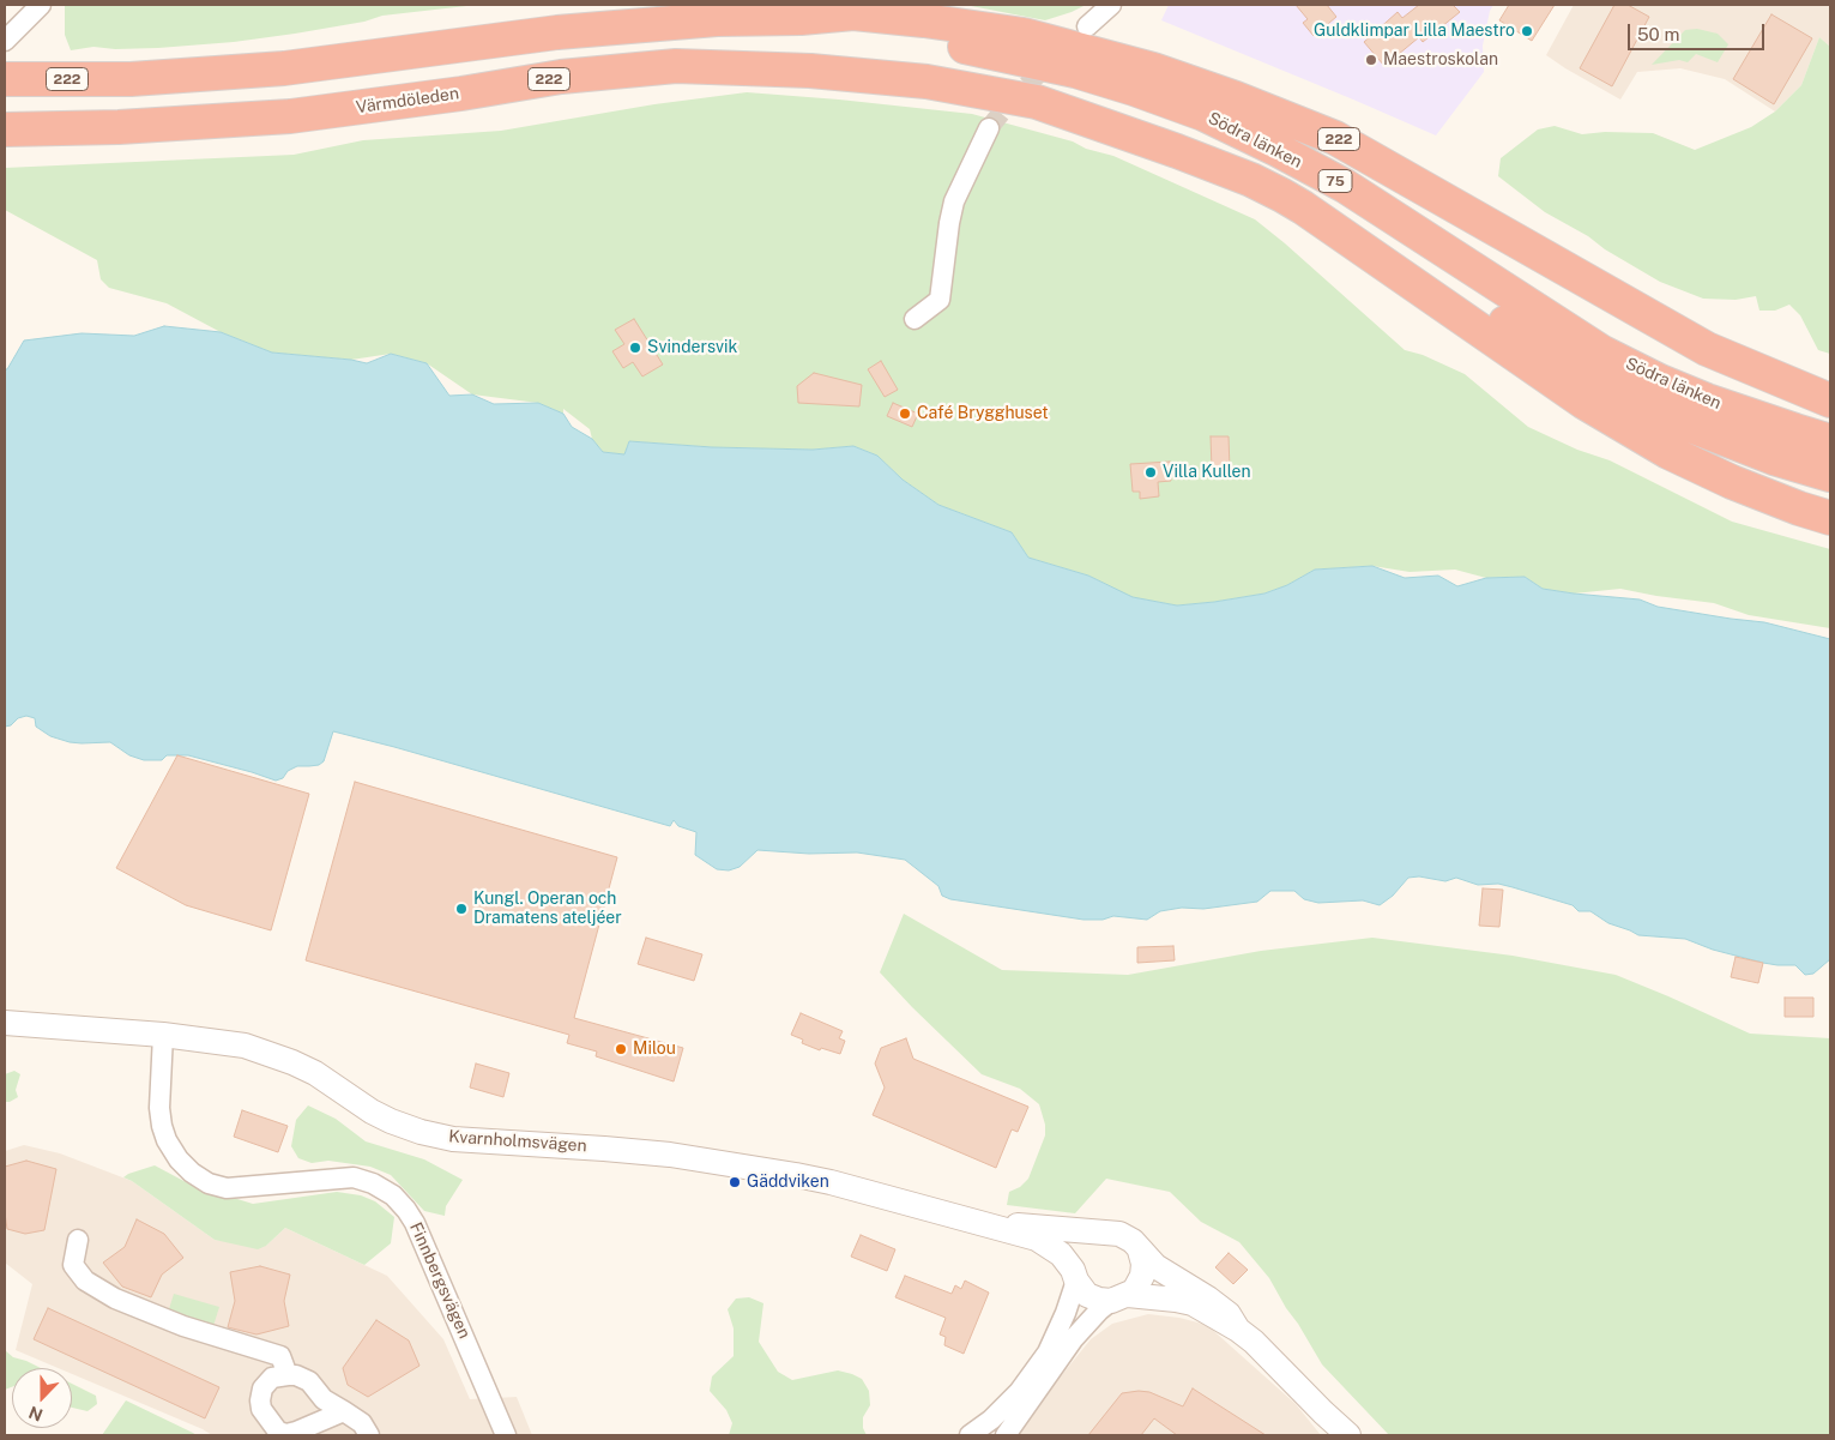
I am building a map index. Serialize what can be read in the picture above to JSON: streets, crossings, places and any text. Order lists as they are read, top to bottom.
{
  "streets": {
    "highway": [
      "222",
      "Värmdöleden",
      "Södra länken",
      "75"
    ],
    "street": ["Kvarnholmsvägen", "Finnbergsvägen"]
  },
  "crossings": [
    ["222", "Värmdöleden"],
    ["222", "Södra länken"],
    ["Värmdöleden", "Södra länken"],
    ["Kvarnholmsvägen", "Finnbergsvägen"]
  ],
  "places": [
    "Guldklimpar Lilla Maestro",
    "Maestroskolan",
    "Svindersvik",
    "Café Brygghuset",
    "Villa Kullen",
    "Kungl. Operan och Dramatens ateljéer",
    "Milou",
    "Gäddviken"
  ],
  "scale_bar": "50 m",
  "north": "bottom"
}
